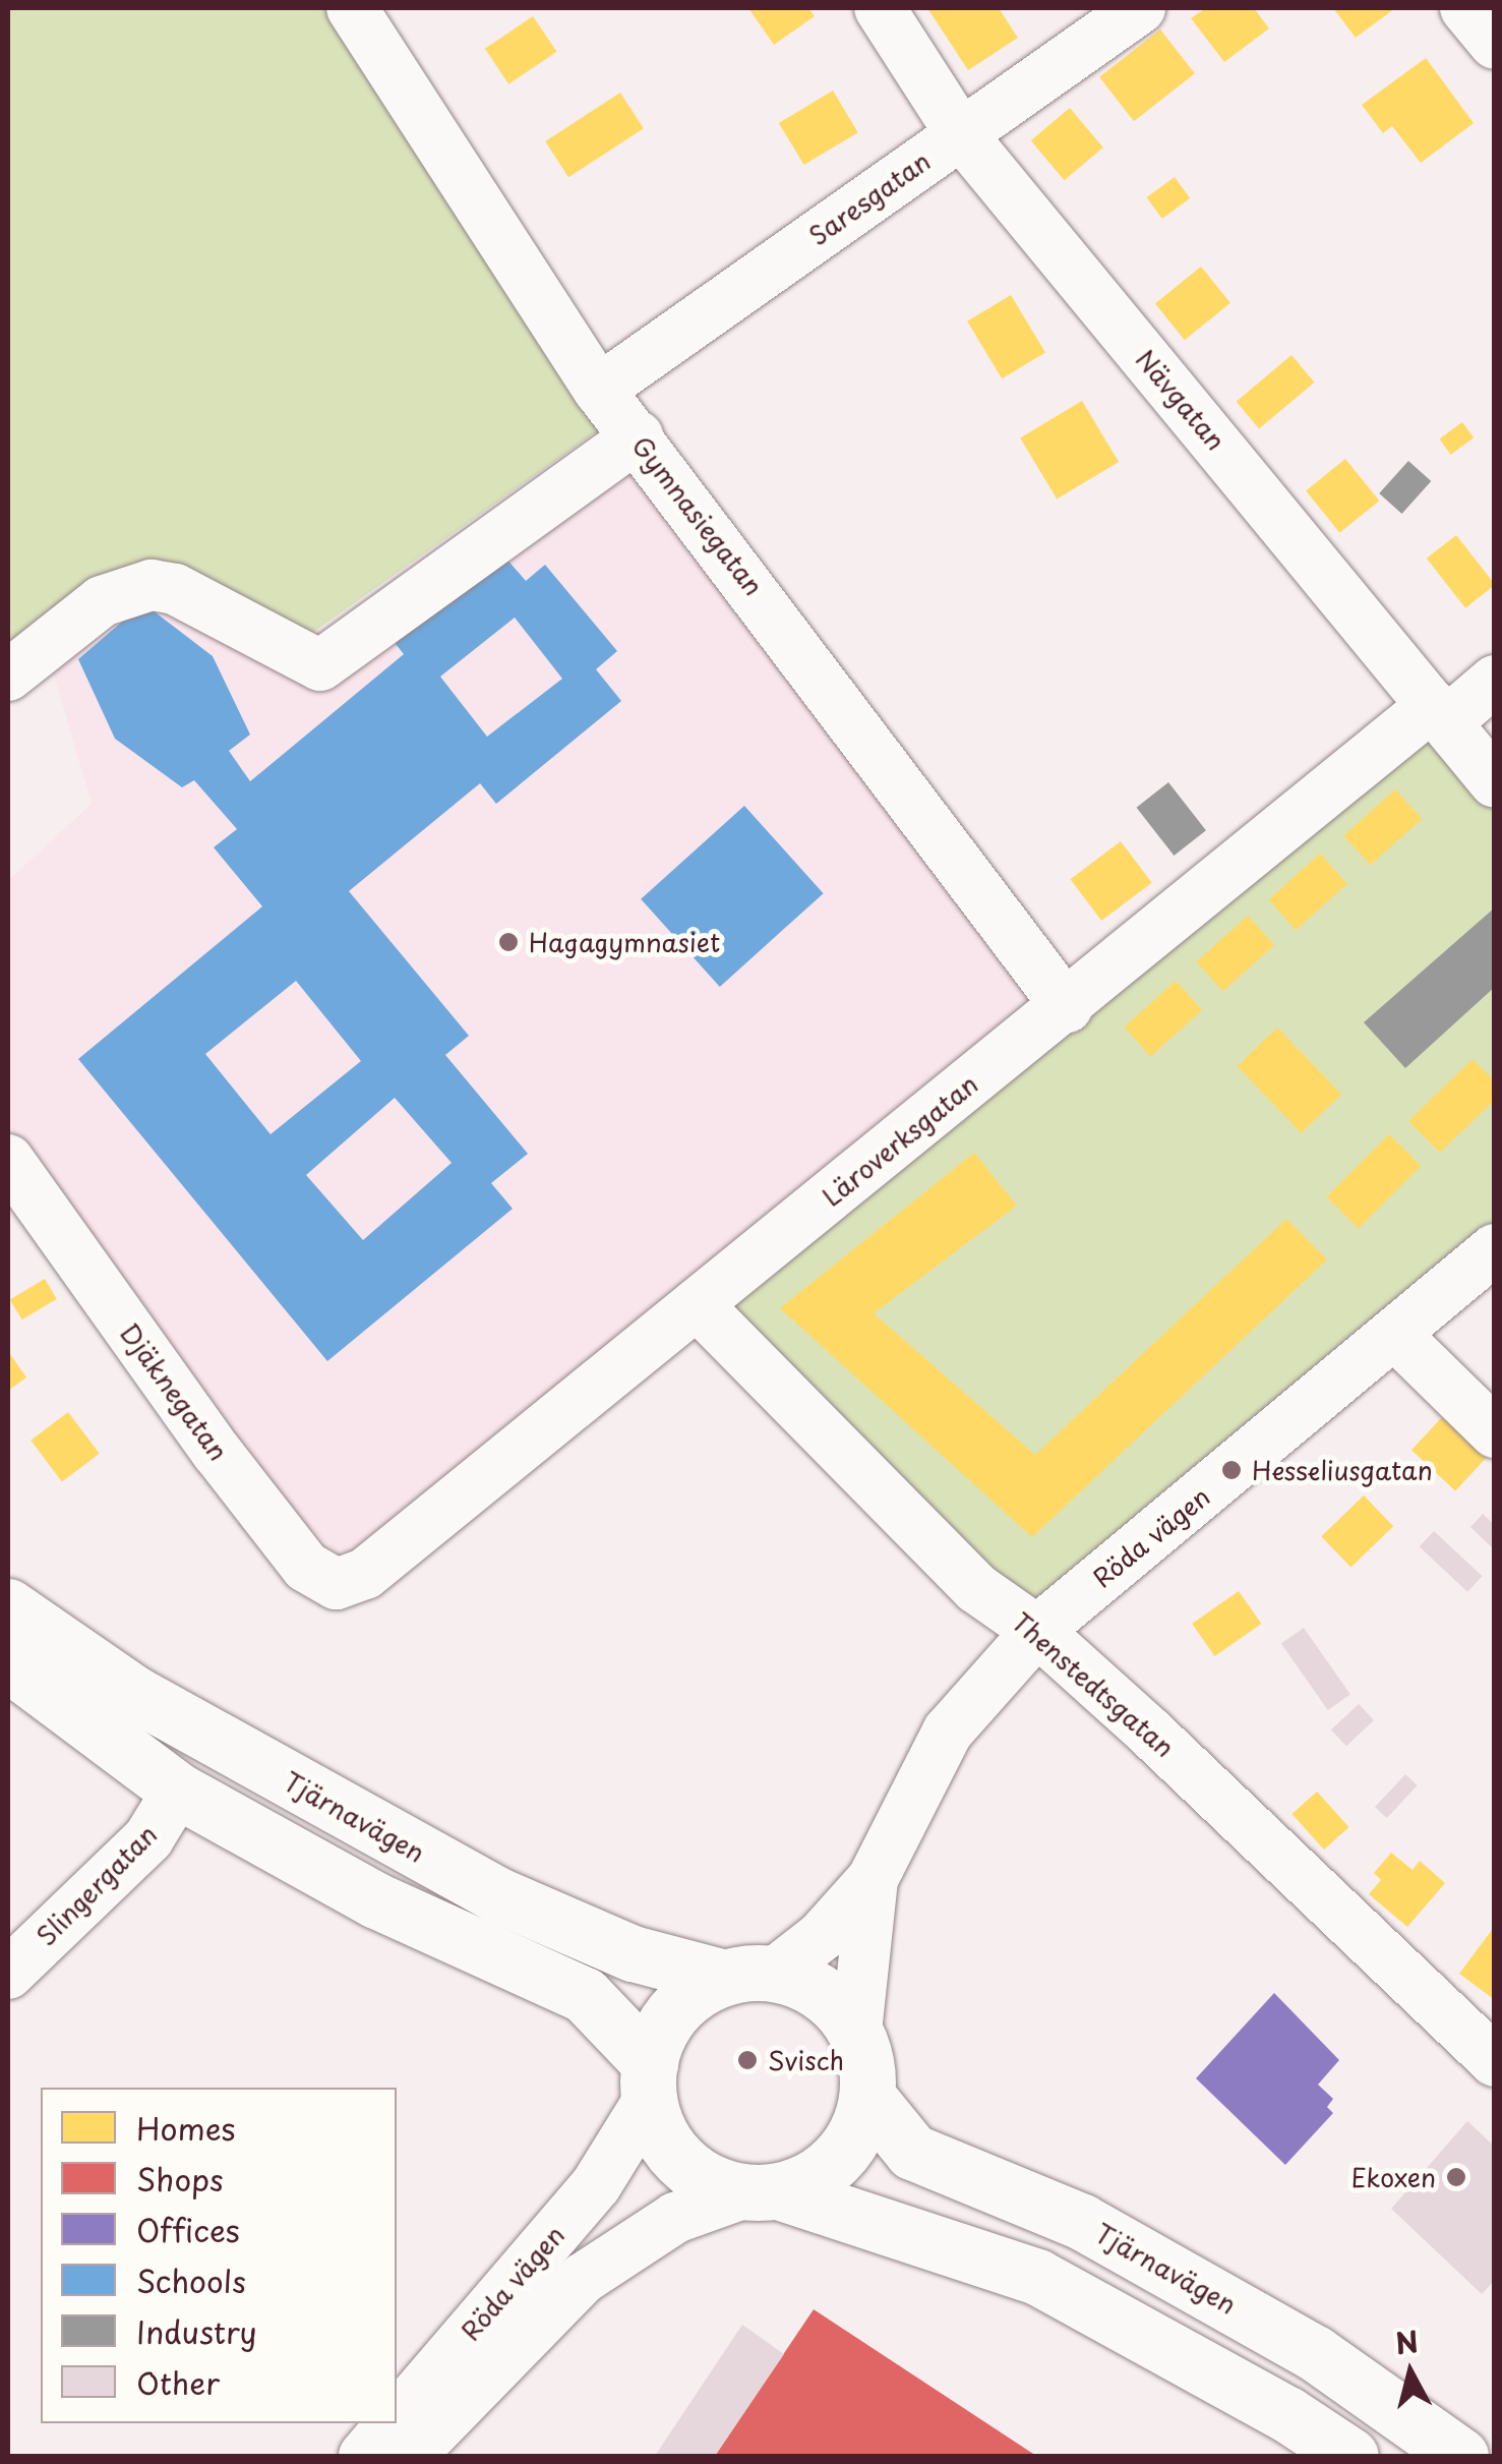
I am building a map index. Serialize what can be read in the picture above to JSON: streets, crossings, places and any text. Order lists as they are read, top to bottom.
{
  "streets": {
    "highway": ["Tjärnavägen"],
    "street": [
      "Saresgatan",
      "Nävgatan",
      "Gymnasiegatan",
      "Läroverksgatan",
      "Djäknegatan",
      "Röda vägen",
      "Thenstedtsgatan",
      "Slingergatan"
    ]
  },
  "crossings": [
    ["Saresgatan", "Nävgatan"],
    ["Saresgatan", "Gymnasiegatan"],
    ["Nävgatan", "Läroverksgatan"],
    ["Gymnasiegatan", "Läroverksgatan"],
    ["Läroverksgatan", "Djäknegatan"],
    ["Läroverksgatan", "Thenstedtsgatan"],
    ["Röda vägen", "Thenstedtsgatan"],
    ["Röda vägen", "Tjärnavägen"]
  ],
  "places": [
    "Hagagymnasiet",
    "Hesseliusgatan",
    "Svisch",
    "Ekoxen"
  ],
  "legend": [
    "Homes",
    "Shops",
    "Offices",
    "Schools",
    "Industry",
    "Other"
  ],
  "north": "top"
}
